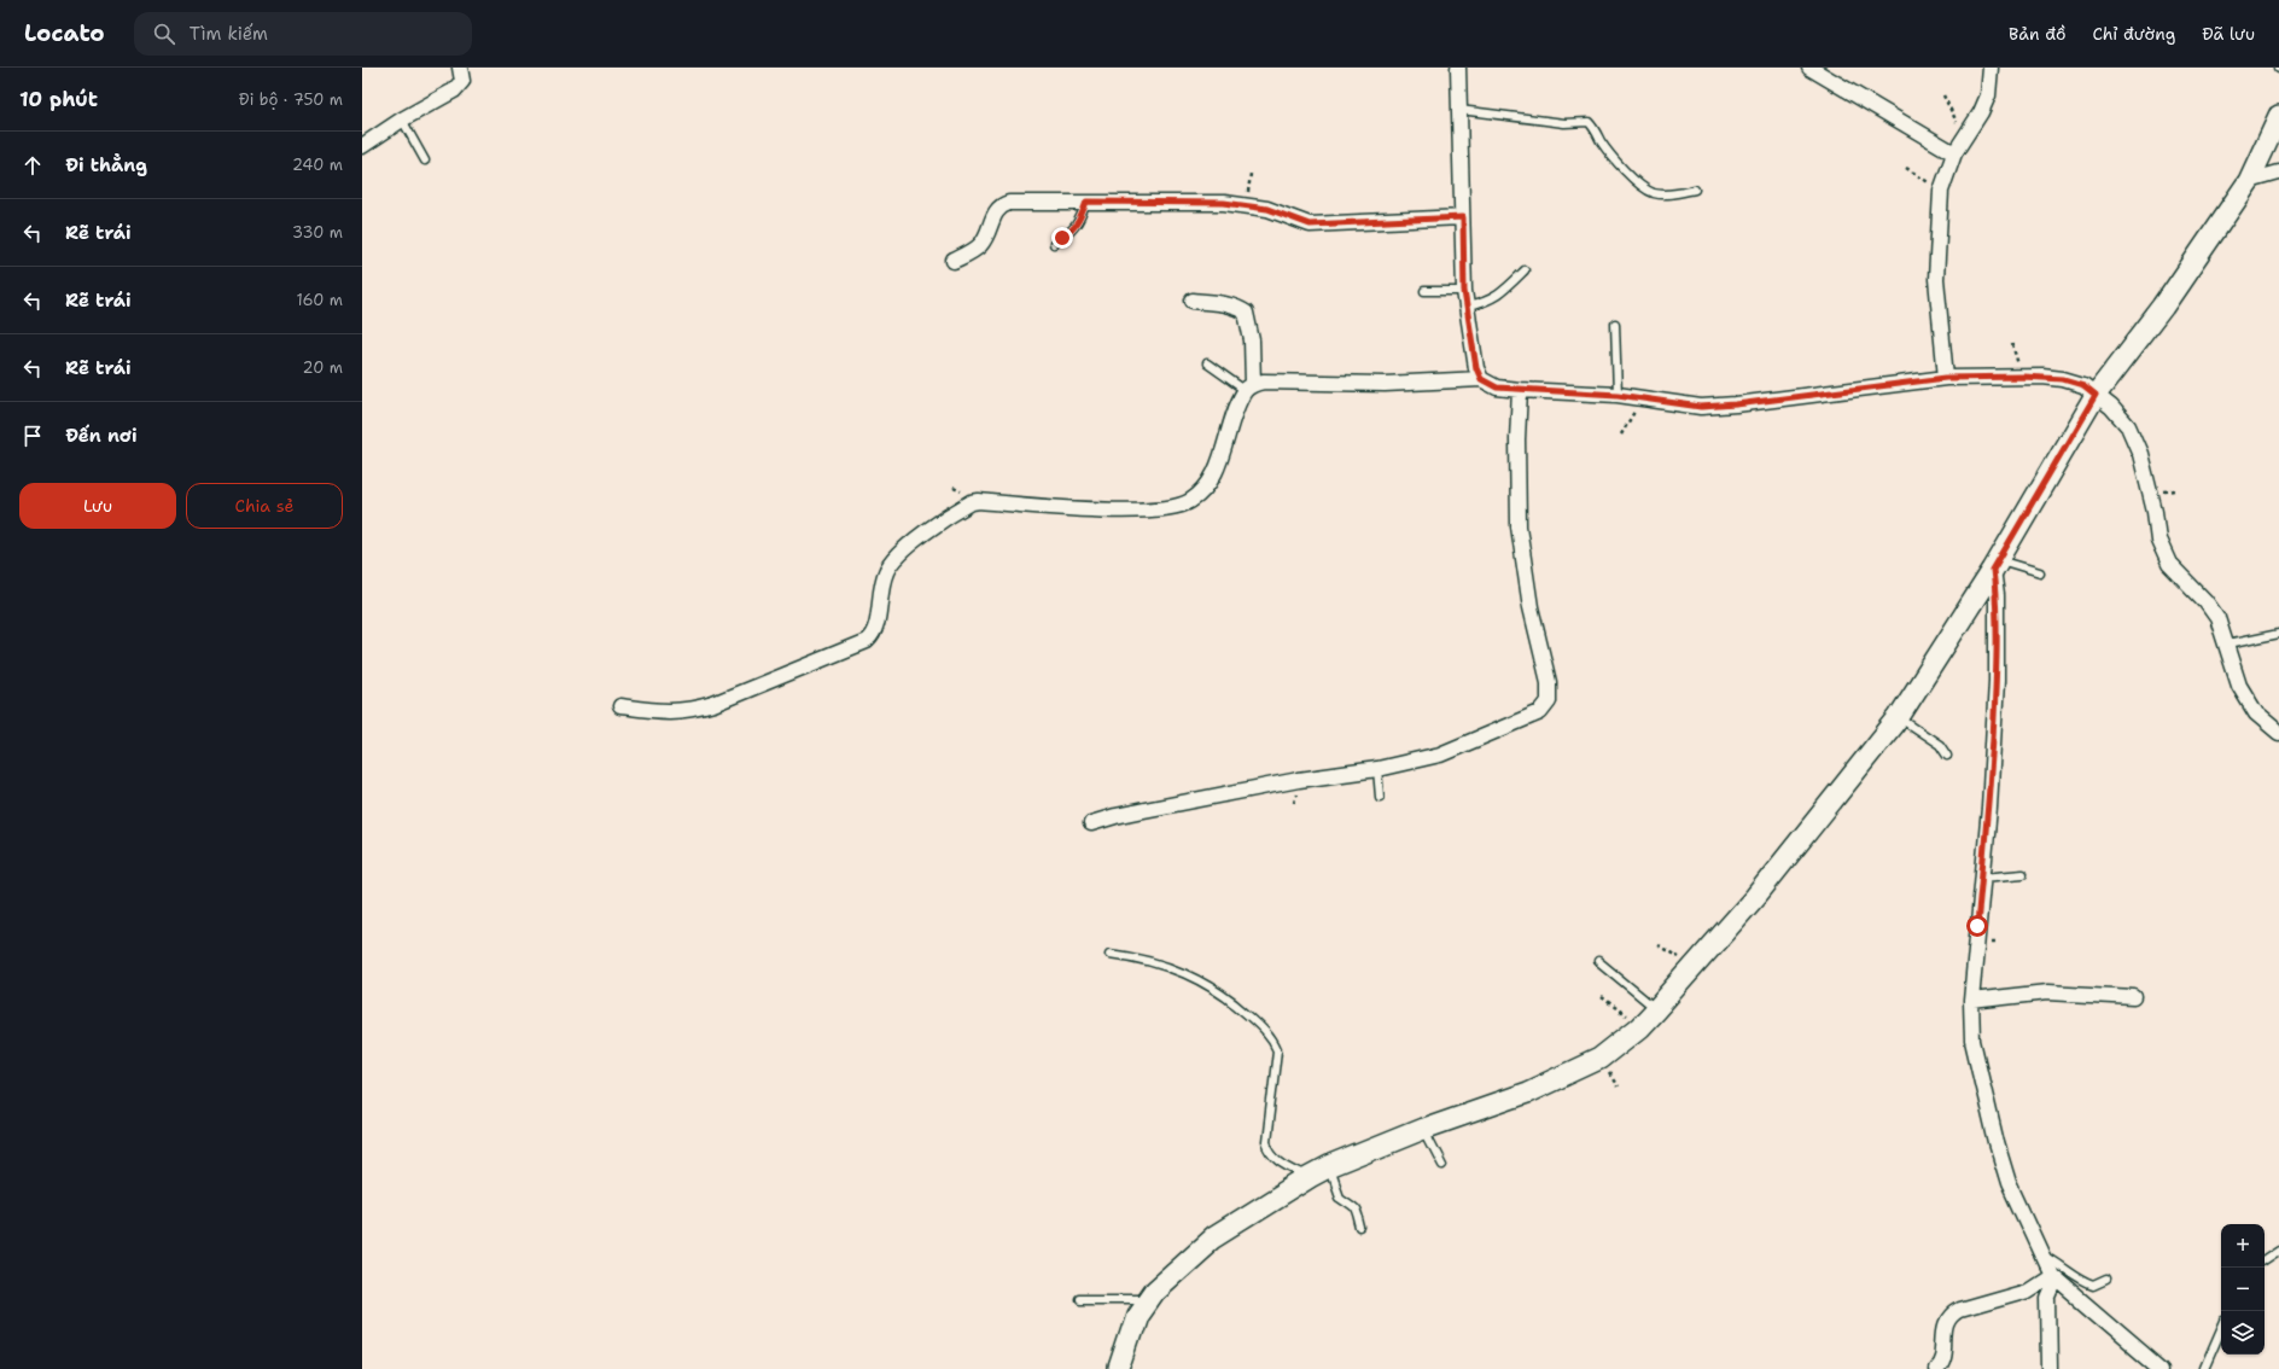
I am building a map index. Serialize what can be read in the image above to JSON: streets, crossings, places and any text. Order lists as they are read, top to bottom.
{
  "page": {
    "header": "Locato",
    "search": "Tìm kiếm",
    "nav": ["Bản đồ", "Chỉ đường", "Đã lưu"],
    "heading": ["10 phút", "Đi bộ · 750 m"],
    "list": [
      ["Đi thẳng", "240 m"],
      ["Rẽ trái", "330 m"],
      ["Rẽ trái", "160 m"],
      ["Rẽ trái", "20 m"],
      "Đến nơi"
    ],
    "buttons": ["Lưu", "Chia sẻ"],
    "map_buttons": ["+", "−"]
  }
}
